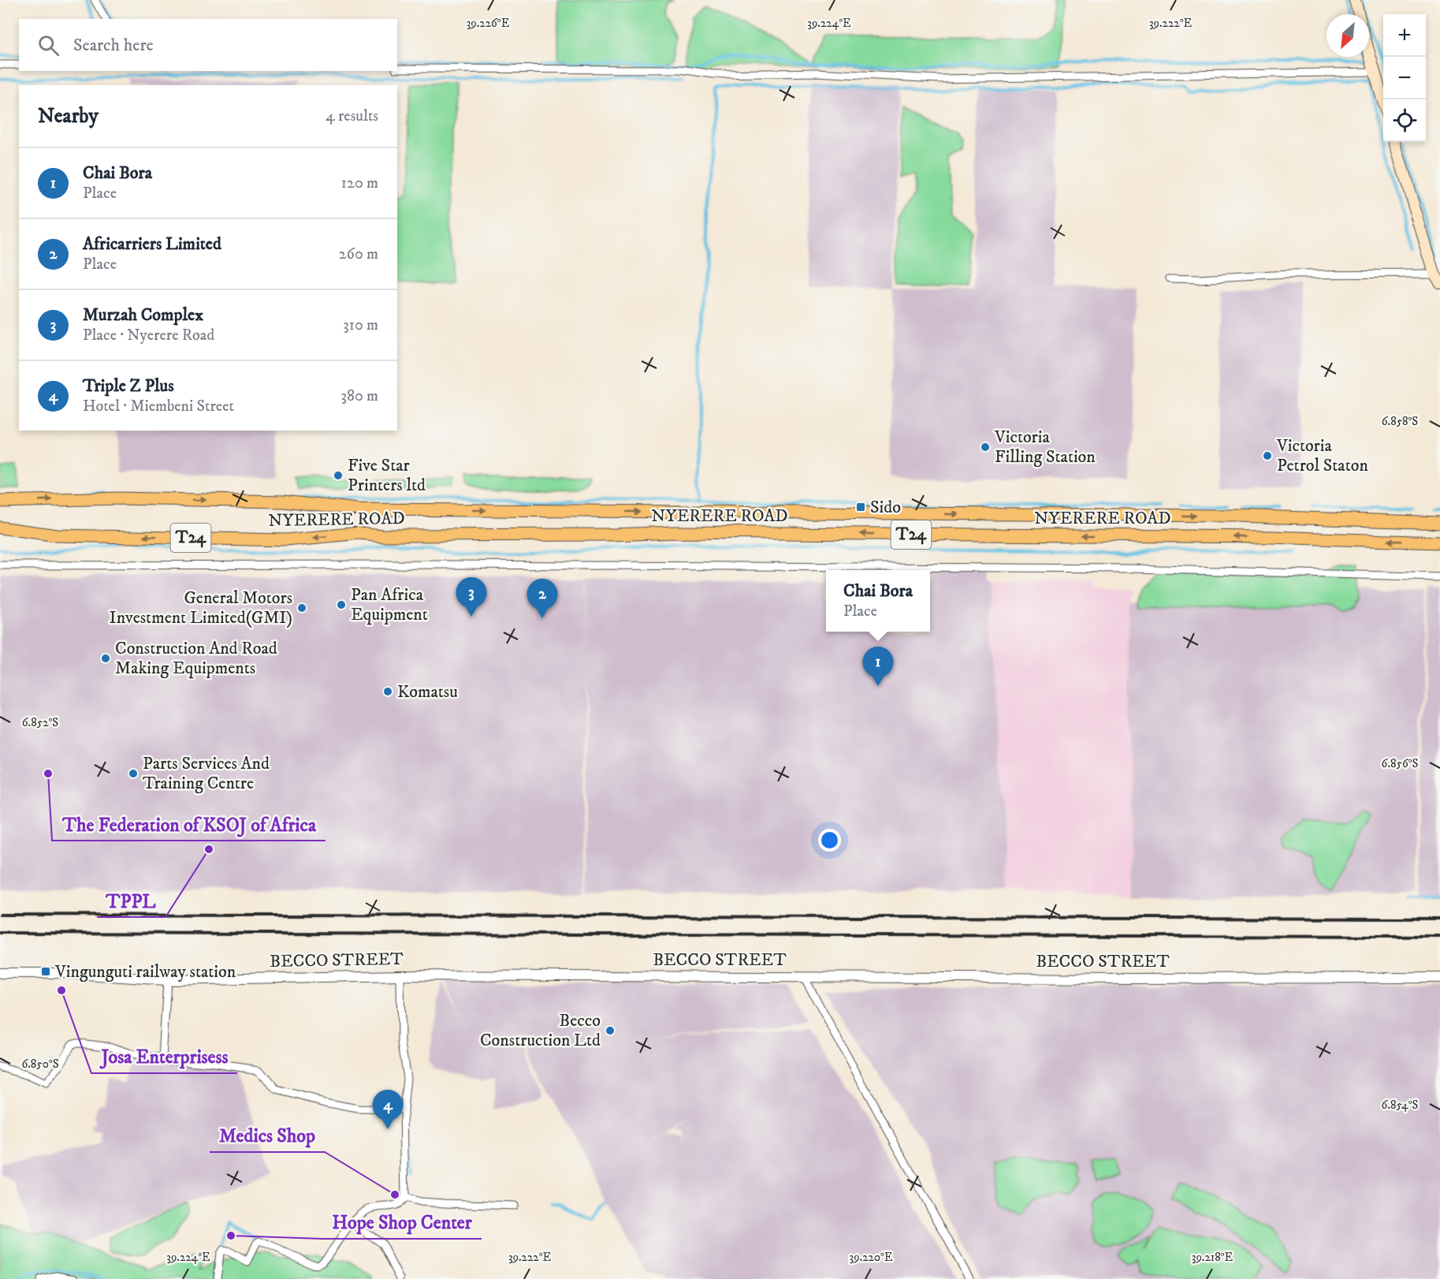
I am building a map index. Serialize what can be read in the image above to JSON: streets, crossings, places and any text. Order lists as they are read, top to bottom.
{
  "streets": {
    "highway": ["NYERERE ROAD", "T24"],
    "street": ["BECCO STREET"]
  },
  "places": {
    "other": [
      "Victoria Filling Station",
      "Victoria Petrol Staton",
      "Five Star Printers ltd",
      "Pan Africa Equipment",
      "General Motors Investment Limited(GMI)",
      "Construction And Road Making Equipments",
      "Komatsu",
      "The Federation of KSOJ of Africa",
      "Parts Services And Training Centre",
      "TPPL",
      "Josa Enterprisess",
      "Becco Construction Ltd",
      "Medics Shop",
      "Hope Shop Center"
    ],
    "transit": ["Sido", "Vingunguti railway station"]
  },
  "north": "bottom left",
  "page": {
    "map_buttons": ["+", "−"],
    "search": "Search here",
    "heading": ["Nearby", "4 results"],
    "list": [
      {
        "mark": "1",
        "name": "Chai Bora",
        "note": "Place",
        "value": "120 m"
      },
      {
        "mark": "2",
        "name": "Africarriers Limited",
        "note": "Place",
        "value": "260 m"
      },
      {
        "mark": "3",
        "name": "Murzah Complex",
        "note": "Place · Nyerere Road",
        "value": "310 m"
      },
      {
        "mark": "4",
        "name": "Triple Z Plus",
        "note": "Hotel · Miembeni Street",
        "value": "380 m"
      }
    ],
    "popup": ["Chai Bora", "Place"],
    "pins": [
      "3",
      "2",
      "1",
      "4"
    ]
  },
  "coordinates": [
    "39.226°E",
    "39.224°E",
    "39.222°E",
    "6.858°S",
    "6.852°S",
    "6.856°S",
    "6.850°S",
    "6.854°S",
    "39.220°E",
    "39.218°E"
  ]
}
